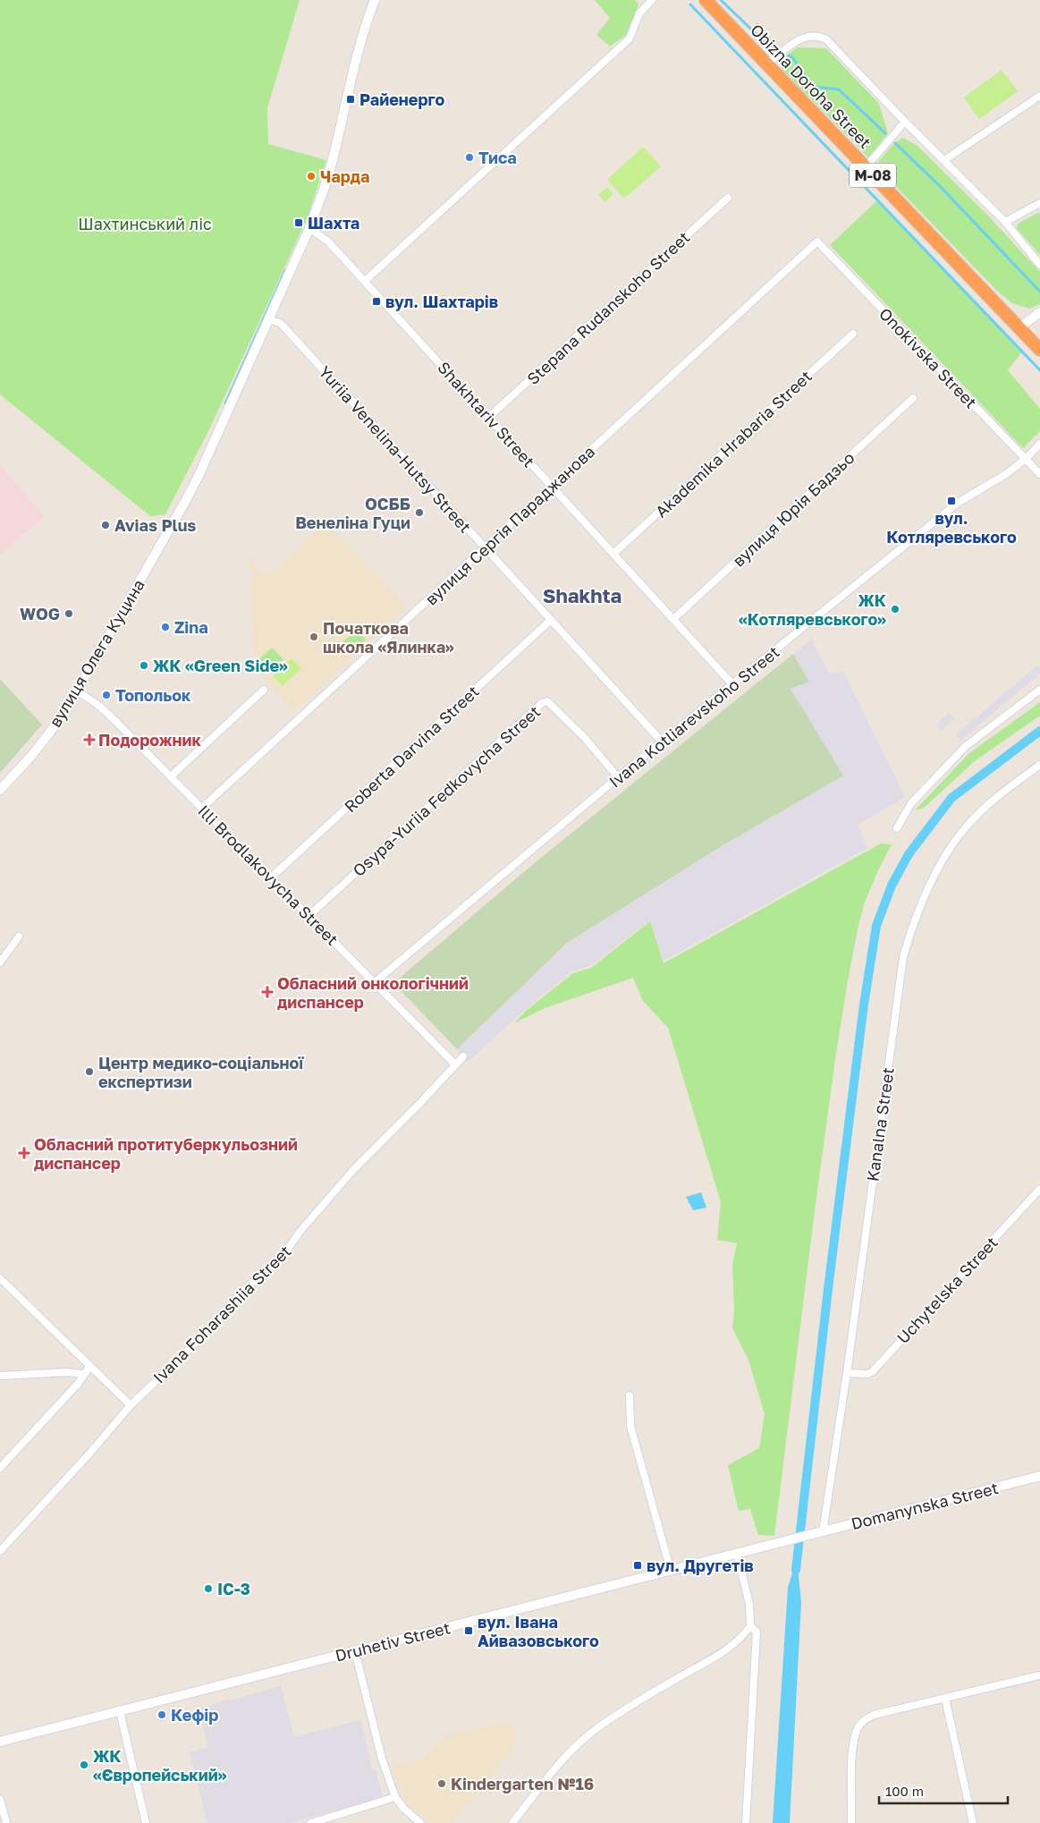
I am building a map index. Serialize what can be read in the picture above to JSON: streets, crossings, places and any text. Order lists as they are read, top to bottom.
{
  "streets": {
    "highway": ["Obizna Doroha Street", "М-08"],
    "main road": ["вулиця Олега Куцина", "Domanynska Street", "Druhetiv Street"],
    "street": [
      "Stepana Rudanskoho Street",
      "Onokivska Street",
      "Shakhtariv Street",
      "Akademika Hrabaria Street",
      "Yuriia Venelina-Hutsy Street",
      "вулиця Юрія Бадзьо",
      "вулиця Сергія Параджанова",
      "Ivana Kotliarevskoho Street",
      "Roberta Darvina Street",
      "Osypa-Yuriia Fedkovycha Street",
      "Illi Brodlakovycha Street",
      "Kanalna Street",
      "Uchytelska Street",
      "Ivana Foharashiia Street"
    ]
  },
  "crossings": [
    ["Stepana Rudanskoho Street", "Shakhtariv Street"],
    ["Onokivska Street", "вулиця Сергія Параджанова"],
    ["Onokivska Street", "Ivana Kotliarevskoho Street"],
    ["Shakhtariv Street", "Akademika Hrabaria Street"],
    ["Shakhtariv Street", "вулиця Юрія Бадзьо"],
    ["Shakhtariv Street", "вулиця Сергія Параджанова"],
    ["Shakhtariv Street", "вулиця Олега Куцина"],
    ["Shakhtariv Street", "Ivana Kotliarevskoho Street"],
    ["Yuriia Venelina-Hutsy Street", "вулиця Сергія Параджанова"],
    ["Yuriia Venelina-Hutsy Street", "вулиця Олега Куцина"],
    ["Yuriia Venelina-Hutsy Street", "Ivana Kotliarevskoho Street"],
    ["Yuriia Venelina-Hutsy Street", "Roberta Darvina Street"],
    ["вулиця Сергія Параджанова", "Illi Brodlakovycha Street"],
    ["вулиця Олега Куцина", "Illi Brodlakovycha Street"],
    ["Ivana Kotliarevskoho Street", "Osypa-Yuriia Fedkovycha Street"],
    ["Ivana Kotliarevskoho Street", "Illi Brodlakovycha Street"],
    ["Roberta Darvina Street", "Illi Brodlakovycha Street"],
    ["Osypa-Yuriia Fedkovycha Street", "Illi Brodlakovycha Street"],
    ["Illi Brodlakovycha Street", "Ivana Foharashiia Street"],
    ["Kanalna Street", "Uchytelska Street"],
    ["Kanalna Street", "Domanynska Street"],
    ["Domanynska Street", "Druhetiv Street"]
  ],
  "districts": ["Shakhta"],
  "parks": ["Шахтинський ліс"],
  "places": {
    "transit": [
      "Райенерго",
      "Шахта",
      "вул. Шахтарів",
      "вул. Котляревського",
      "вул. Другетів",
      "вул. Івана Айвазовського"
    ],
    "other": [
      "Тиса",
      "Чарда",
      "ОСББ Венеліна Гуци",
      "Avias Plus",
      "ЖК «Котляревського»",
      "WOG",
      "Zina",
      "Початкова школа «Ялинка»",
      "ЖК «Green Side»",
      "Топольок",
      "Центр медико-соціальної експертизи",
      "ІС-3",
      "Кефір",
      "ЖК «Європейський»",
      "Kindergarten №16"
    ],
    "health": ["Подорожник", "Обласний онкологічний диспансер", "Обласний протитуберкульозний диспансер"]
  },
  "scale_bar": "100 m"
}
